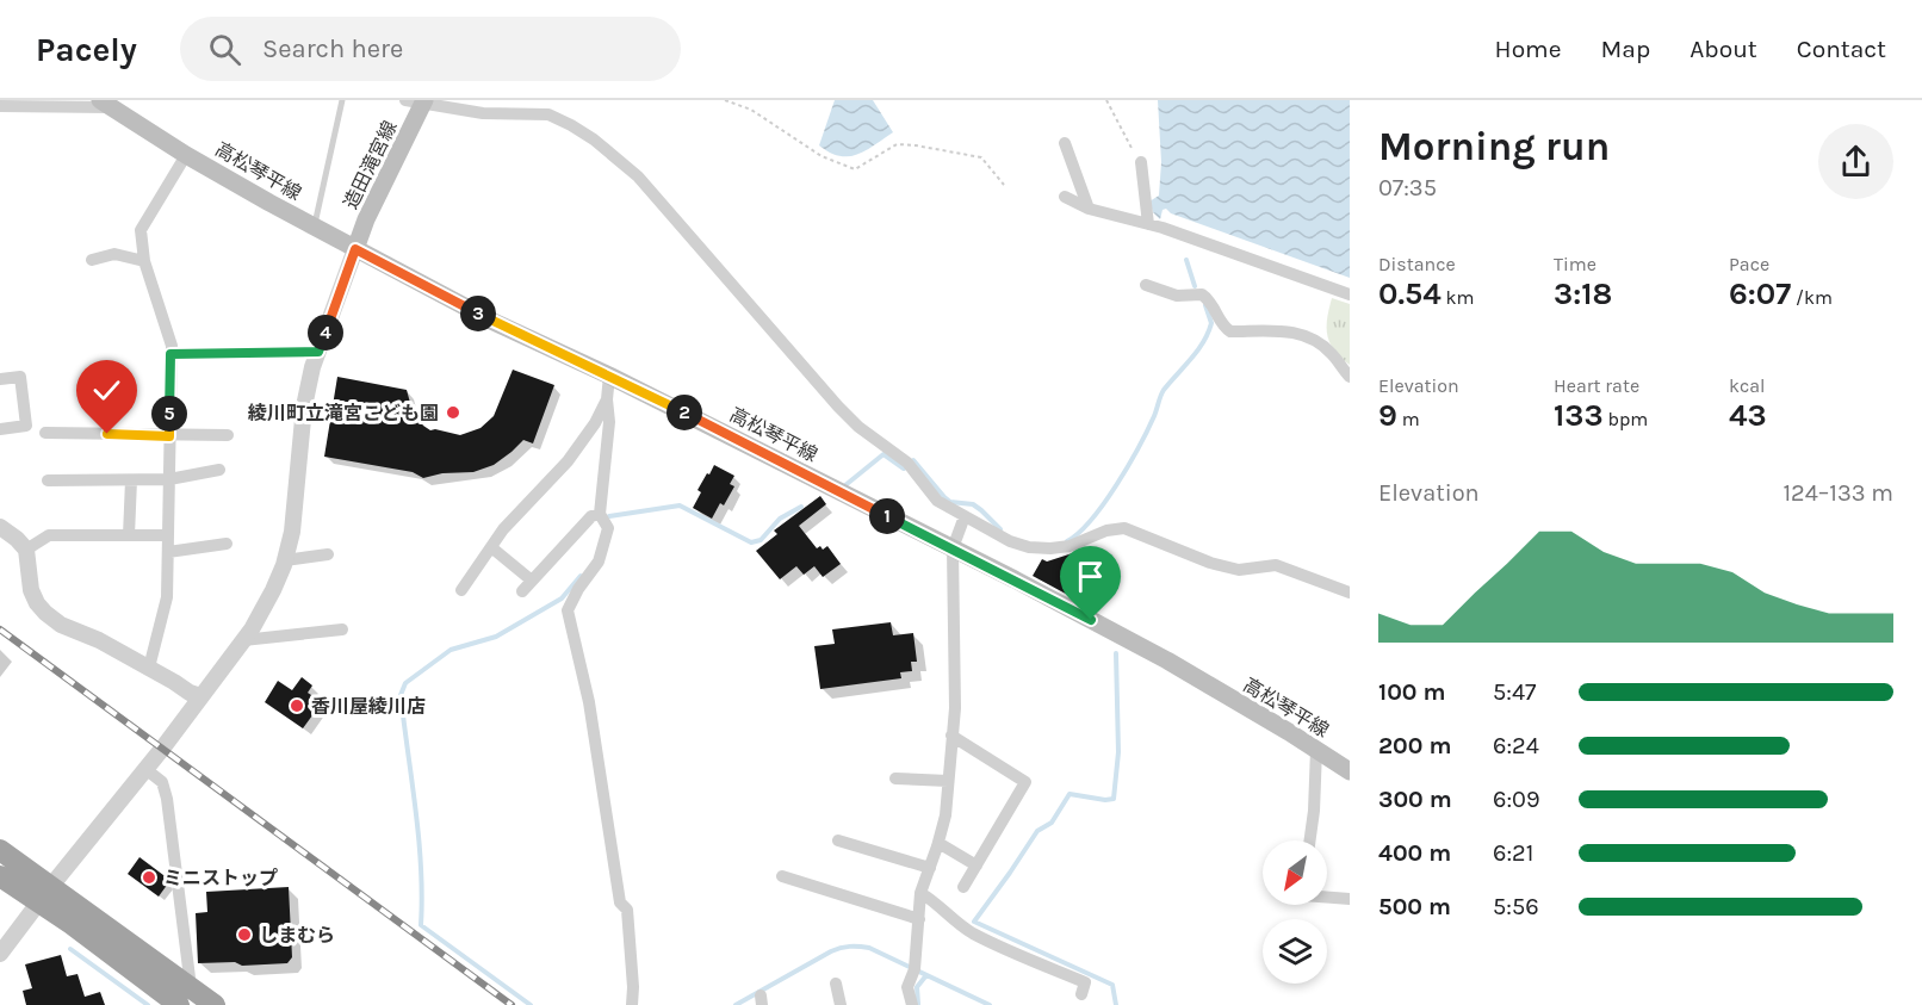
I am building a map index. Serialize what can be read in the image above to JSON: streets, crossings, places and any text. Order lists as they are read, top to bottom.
{
  "streets": {
    "main road": ["造田滝宮線", "高松琴平線"]
  },
  "crossings": [
    ["造田滝宮線", "高松琴平線"]
  ],
  "places": [
    "綾川町立滝宮こども園",
    "香川屋綾川店",
    "ミニストップ",
    "しまむら"
  ],
  "north": "bottom left",
  "page": {
    "header": "Pacely",
    "search": "Search here",
    "nav": [
      "Home",
      "Map",
      "About",
      "Contact"
    ],
    "heading": ["Morning run", "07:35"],
    "stats": [
      ["Distance", "0.54 km"],
      ["Time", "3:18"],
      ["Pace", "6:07 /km"],
      ["Elevation", "9 m"],
      ["Heart rate", "133 bpm"],
      ["kcal", "43"]
    ],
    "pins": [
      "3",
      "4",
      "2",
      "5",
      "1"
    ],
    "chart": ["Elevation", "124–133 m"],
    "list": [
      {
        "name": "100 m",
        "note": "5:47"
      },
      {
        "name": "200 m",
        "note": "6:24"
      },
      {
        "name": "300 m",
        "note": "6:09"
      },
      {
        "name": "400 m",
        "note": "6:21"
      },
      {
        "name": "500 m",
        "note": "5:56"
      }
    ]
  }
}
